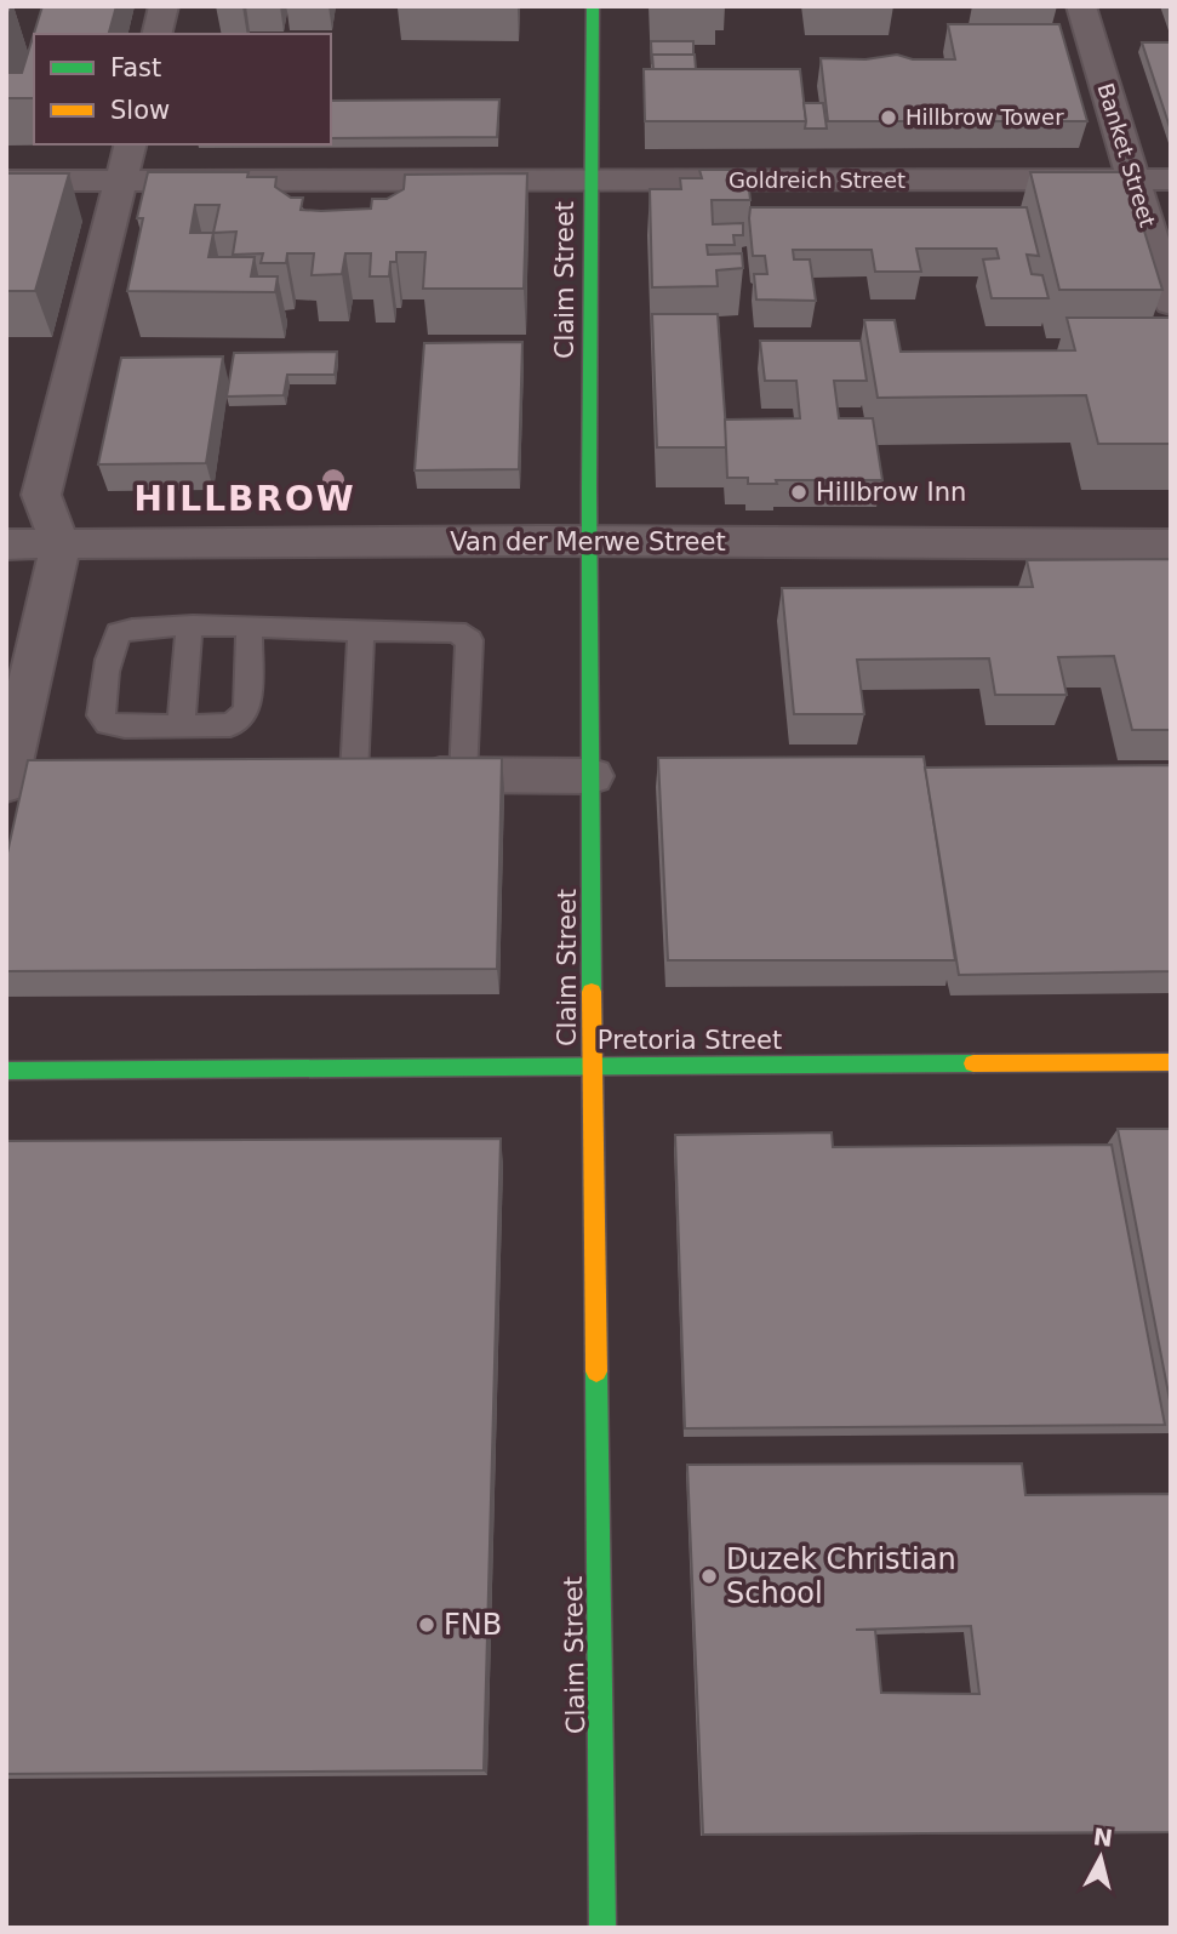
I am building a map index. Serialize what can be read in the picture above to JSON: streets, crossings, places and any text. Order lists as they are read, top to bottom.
{
  "streets": {
    "street": [
      "Banket Street",
      "Goldreich Street",
      "Claim Street",
      "Van der Merwe Street",
      "Pretoria Street"
    ]
  },
  "crossings": [
    ["Banket Street", "Goldreich Street"],
    ["Goldreich Street", "Claim Street"],
    ["Claim Street", "Van der Merwe Street"],
    ["Claim Street", "Pretoria Street"]
  ],
  "districts": ["HILLBROW"],
  "places": [
    "Hillbrow Tower",
    "Hillbrow Inn",
    "Duzek Christian School",
    "FNB"
  ],
  "legend": ["Fast", "Slow"],
  "north": "top"
}
